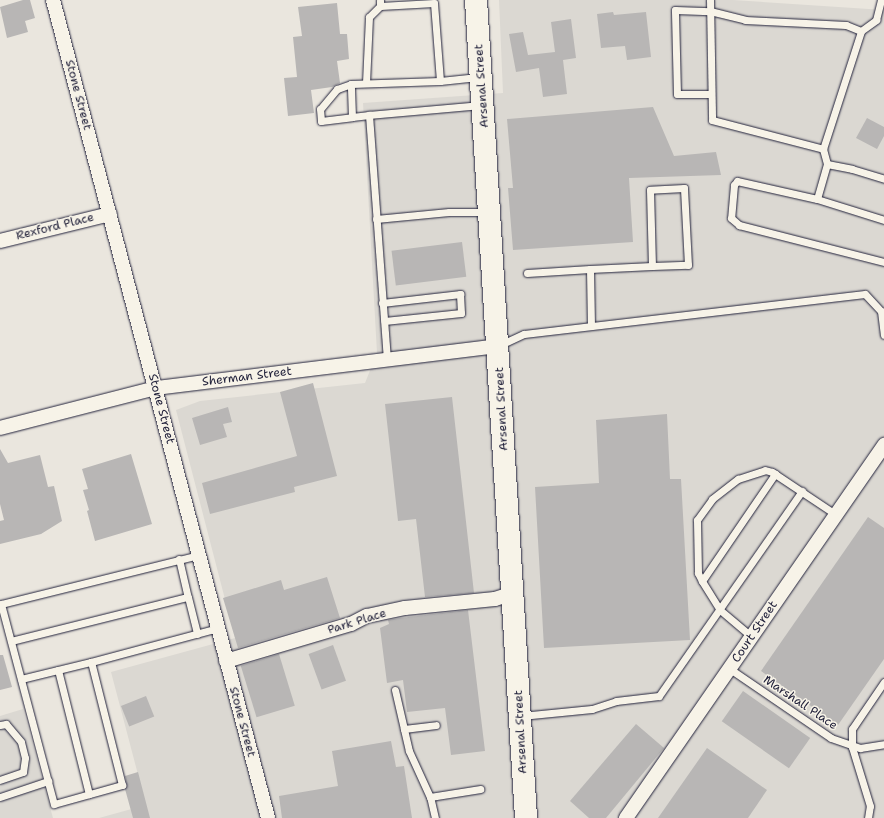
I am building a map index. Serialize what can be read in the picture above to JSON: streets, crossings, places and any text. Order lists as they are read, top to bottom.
{
  "streets": {
    "highway": ["Arsenal Street"],
    "street": [
      "Stone Street",
      "Rexford Place",
      "Sherman Street",
      "Park Place",
      "Court Street"
    ],
    "lane": ["Marshall Place"]
  },
  "crossings": [
    ["Arsenal Street", "Sherman Street"],
    ["Arsenal Street", "Park Place"],
    ["Stone Street", "Rexford Place"],
    ["Stone Street", "Sherman Street"],
    ["Stone Street", "Park Place"],
    ["Court Street", "Marshall Place"]
  ]
}
